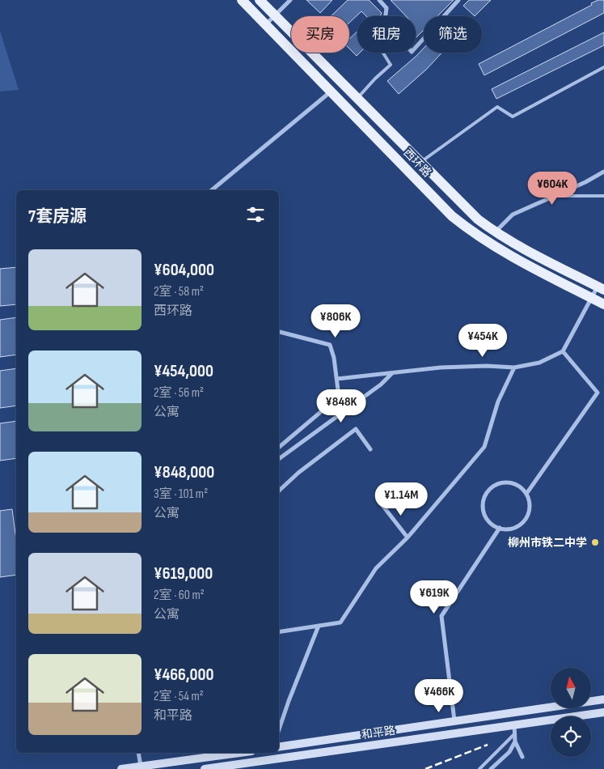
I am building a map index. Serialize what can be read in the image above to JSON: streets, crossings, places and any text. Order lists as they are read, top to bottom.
{
  "streets": {
    "main road": ["西环路", "和平路"]
  },
  "places": ["柳州市铁二中学"],
  "north": "top",
  "page": {
    "chip": ["买房", "租房", "筛选"],
    "price": [
      "¥604K",
      "¥806K",
      "¥454K",
      "¥848K",
      "¥1.14M",
      "¥619K",
      "¥466K"
    ],
    "heading": "7套房源",
    "list": [
      {
        "name": "¥604,000",
        "note": "2室 · 58 m² · 西环路"
      },
      {
        "name": "¥454,000",
        "note": "2室 · 56 m² · 公寓"
      },
      {
        "name": "¥848,000",
        "note": "3室 · 101 m² · 公寓"
      },
      {
        "name": "¥619,000",
        "note": "2室 · 60 m² · 公寓"
      },
      {
        "name": "¥466,000",
        "note": "2室 · 54 m² · 和平路"
      }
    ]
  }
}
